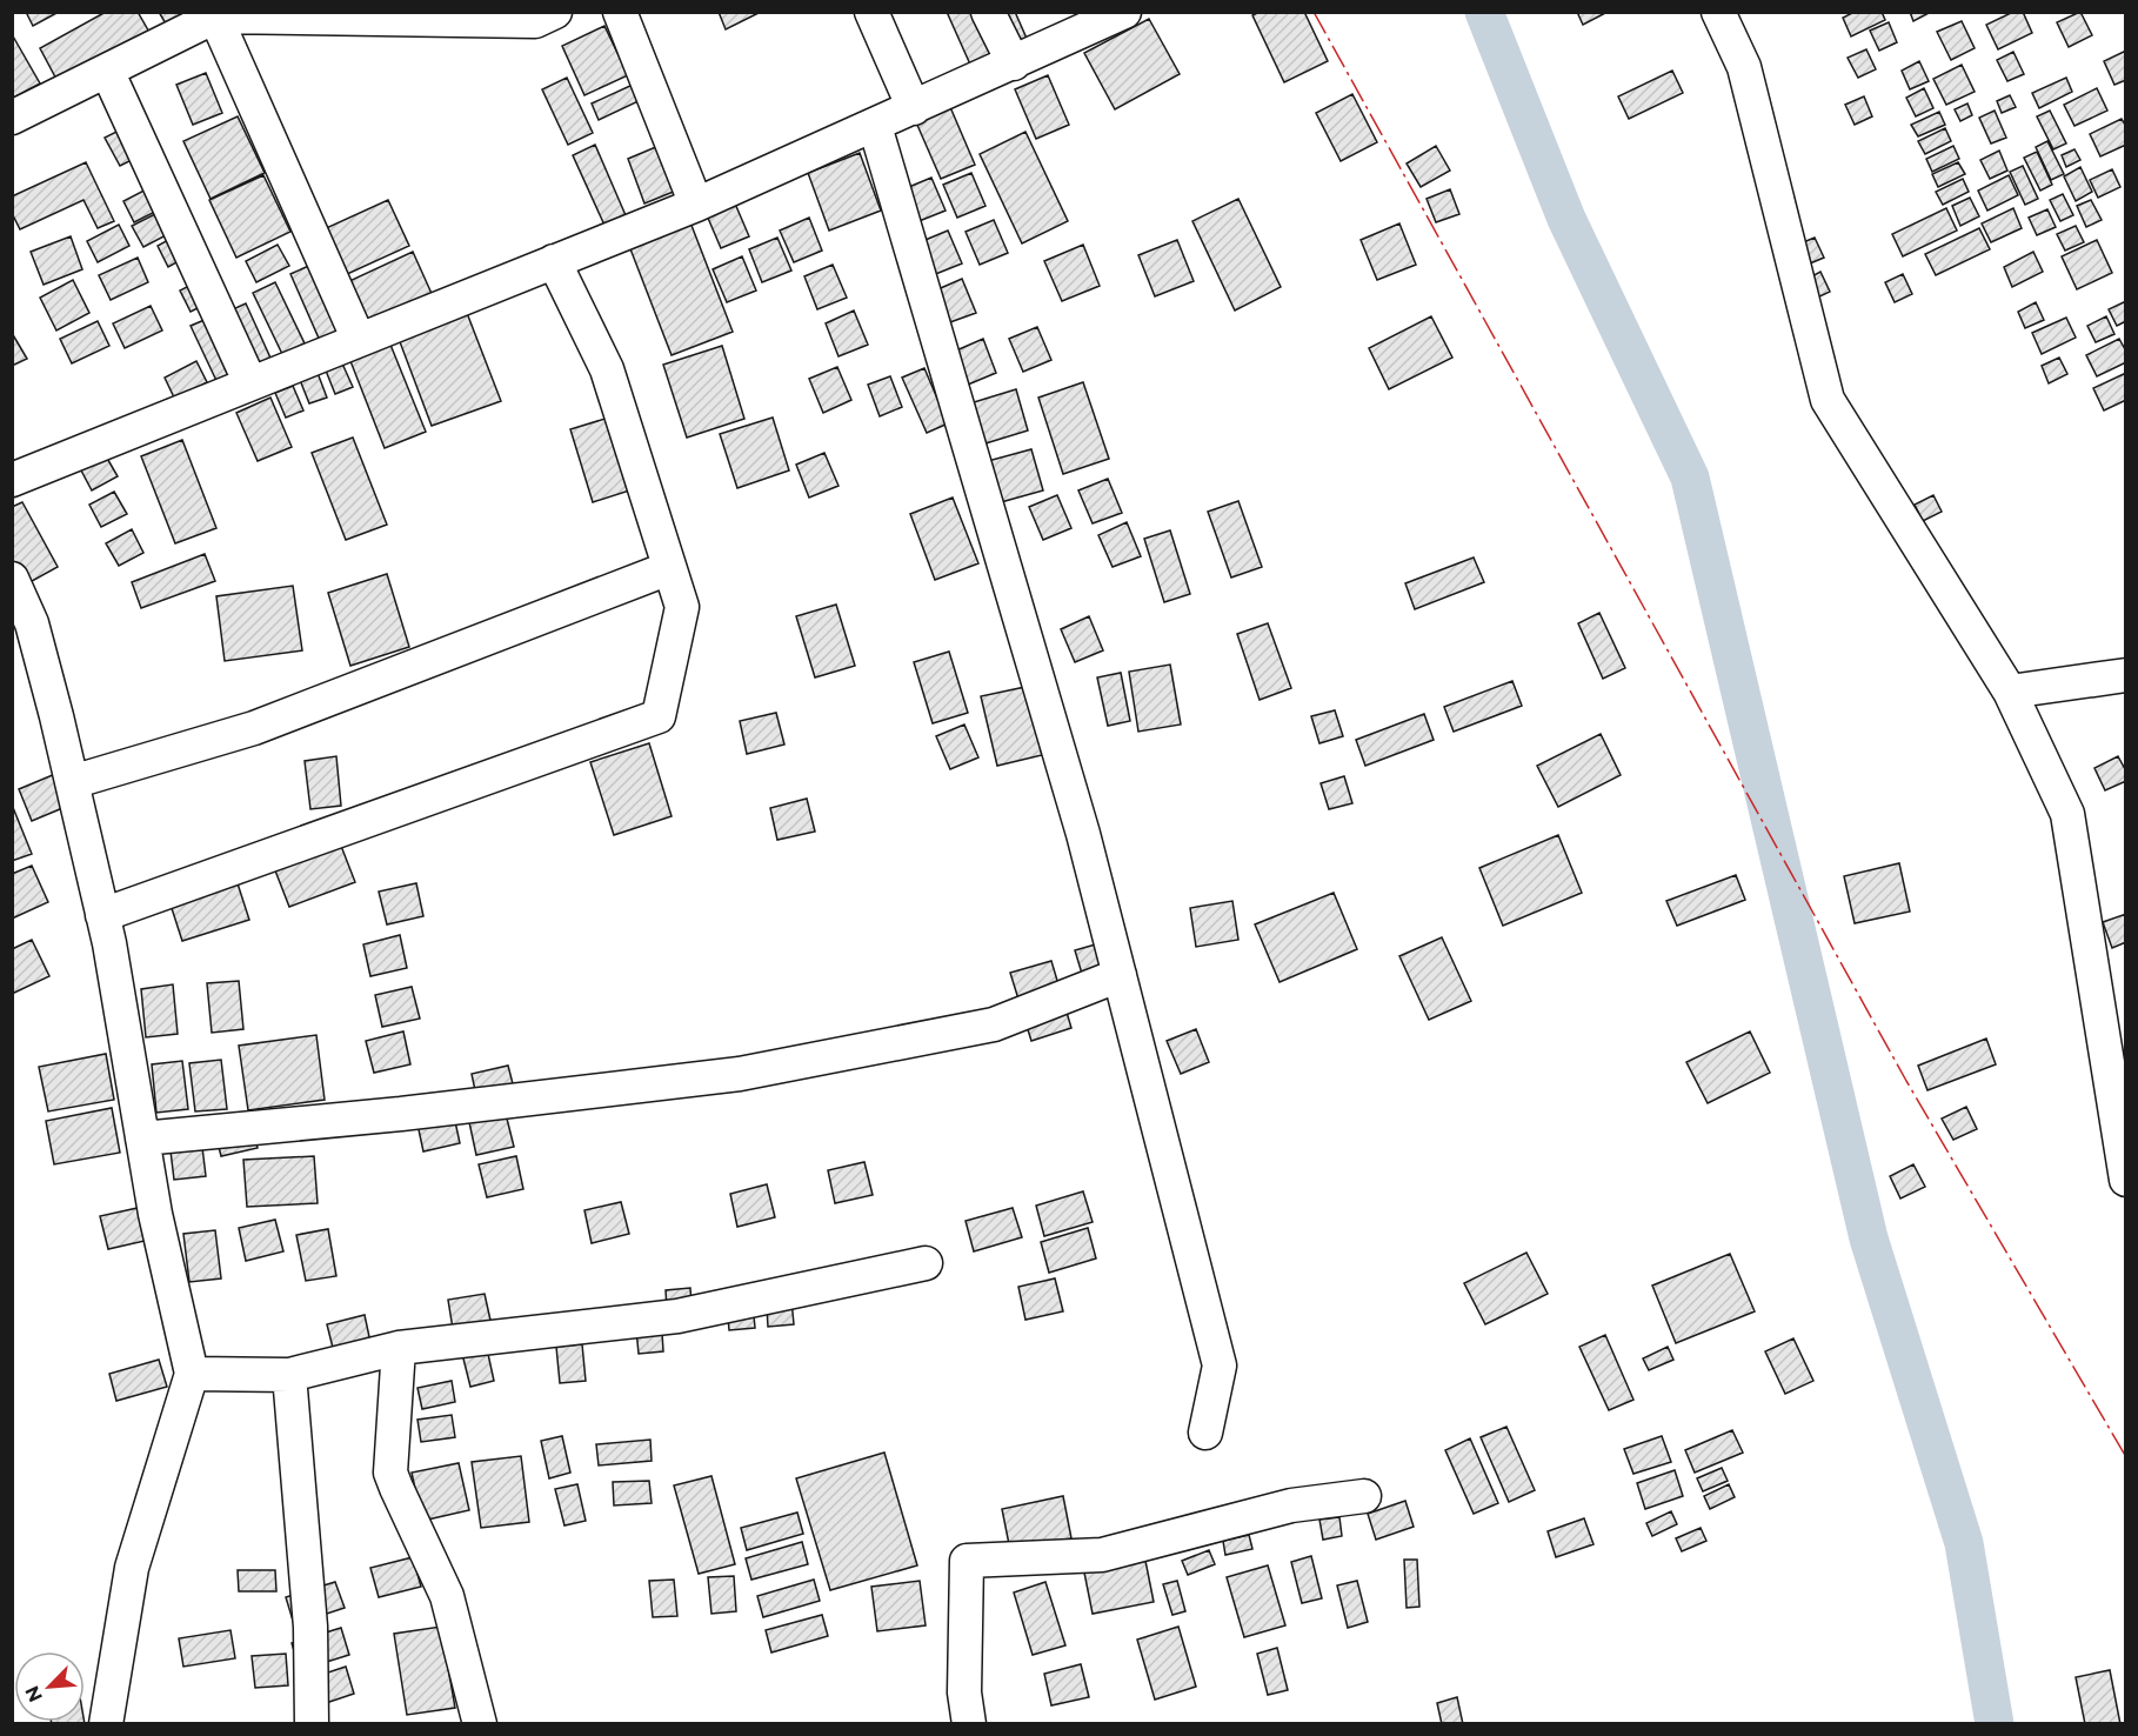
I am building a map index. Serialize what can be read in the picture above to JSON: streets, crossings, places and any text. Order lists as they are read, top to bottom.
{
  "north": "bottom left"
}
